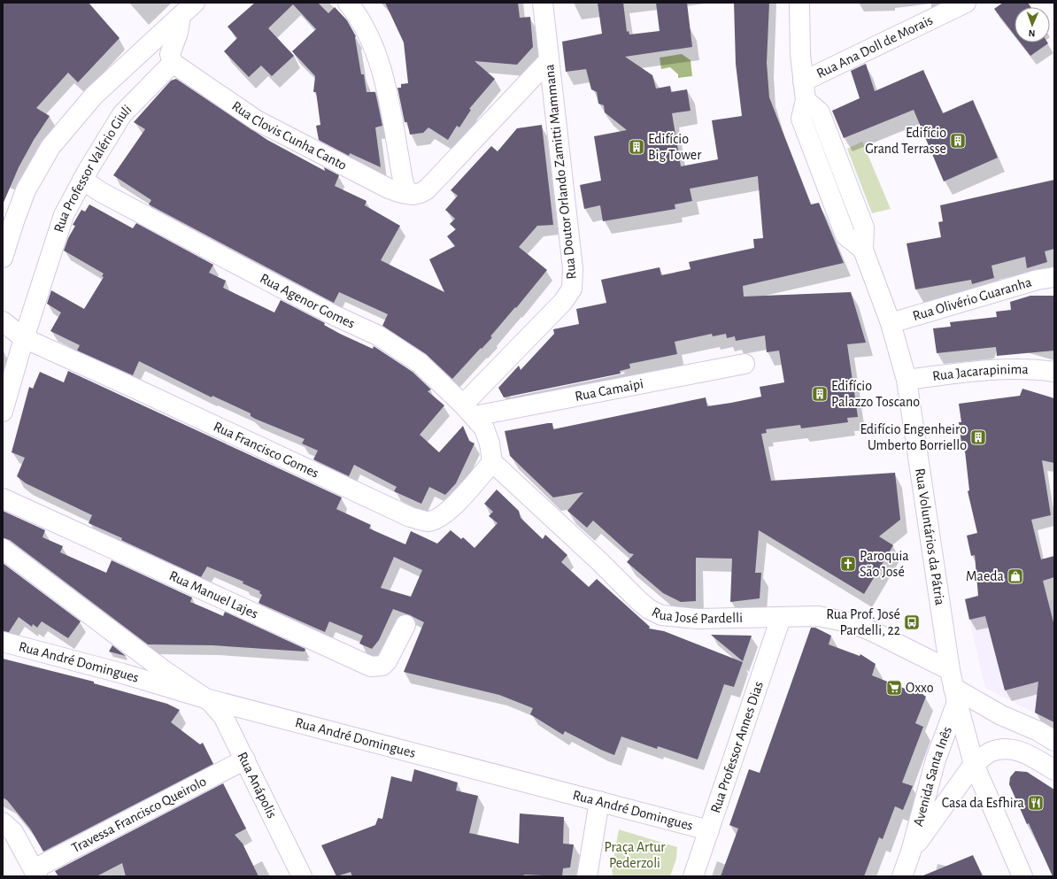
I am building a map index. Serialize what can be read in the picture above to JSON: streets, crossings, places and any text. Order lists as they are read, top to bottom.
{
  "streets": {
    "street": [
      "Rua Ana Doll de Morais",
      "Rua Clovis Cunha Canto",
      "Rua Professor Valério Giuli",
      "Rua Doutor Orlando Zamitti Mammana",
      "Rua Olivério Guaranha",
      "Rua Agenor Gomes",
      "Rua Jacarapinima",
      "Rua Camaipi",
      "Rua Francisco Gomes",
      "Rua Voluntários da Pátria",
      "Rua Manuel Lajes",
      "Rua José Pardelli",
      "Rua André Domingues",
      "Rua Professor Annes Dias",
      "Avenida Santa Inês",
      "Rua Anápolis",
      "Travessa Francisco Queirolo"
    ]
  },
  "crossings": [
    ["Rua Ana Doll de Morais", "Rua Voluntários da Pátria"],
    ["Rua Clovis Cunha Canto", "Rua Professor Valério Giuli"],
    ["Rua Professor Valério Giuli", "Rua Agenor Gomes"],
    ["Rua Professor Valério Giuli", "Rua Francisco Gomes"],
    ["Rua Doutor Orlando Zamitti Mammana", "Rua Agenor Gomes"],
    ["Rua Doutor Orlando Zamitti Mammana", "Rua Camaipi"],
    ["Rua Olivério Guaranha", "Rua Voluntários da Pátria"],
    ["Rua Agenor Gomes", "Rua Camaipi"],
    ["Rua Agenor Gomes", "Rua Francisco Gomes"],
    ["Rua Agenor Gomes", "Rua José Pardelli"],
    ["Rua Jacarapinima", "Rua Voluntários da Pátria"],
    ["Rua Francisco Gomes", "Rua José Pardelli"],
    ["Rua Voluntários da Pátria", "Rua José Pardelli"],
    ["Rua Voluntários da Pátria", "Avenida Santa Inês"],
    ["Rua José Pardelli", "Rua Professor Annes Dias"],
    ["Rua José Pardelli", "Avenida Santa Inês"],
    ["Rua André Domingues", "Rua Professor Annes Dias"],
    ["Rua André Domingues", "Rua Anápolis"],
    ["Rua Anápolis", "Travessa Francisco Queirolo"]
  ],
  "parks": ["Praça Artur Pederzoli"],
  "places": {
    "building": [
      "Edifício Grand Terrasse",
      "Edifício Big Tower",
      "Edifício Palazzo Toscano",
      "Edifício Engenheiro Umberto Borriello"
    ],
    "church": ["Paroquia São José"],
    "shop": ["Maeda"],
    "bus stop": ["Rua Prof. José Pardelli, 22"],
    "supermarket": ["Oxxo"],
    "restaurant": ["Casa da Esfhira"]
  },
  "north": "bottom"
}
